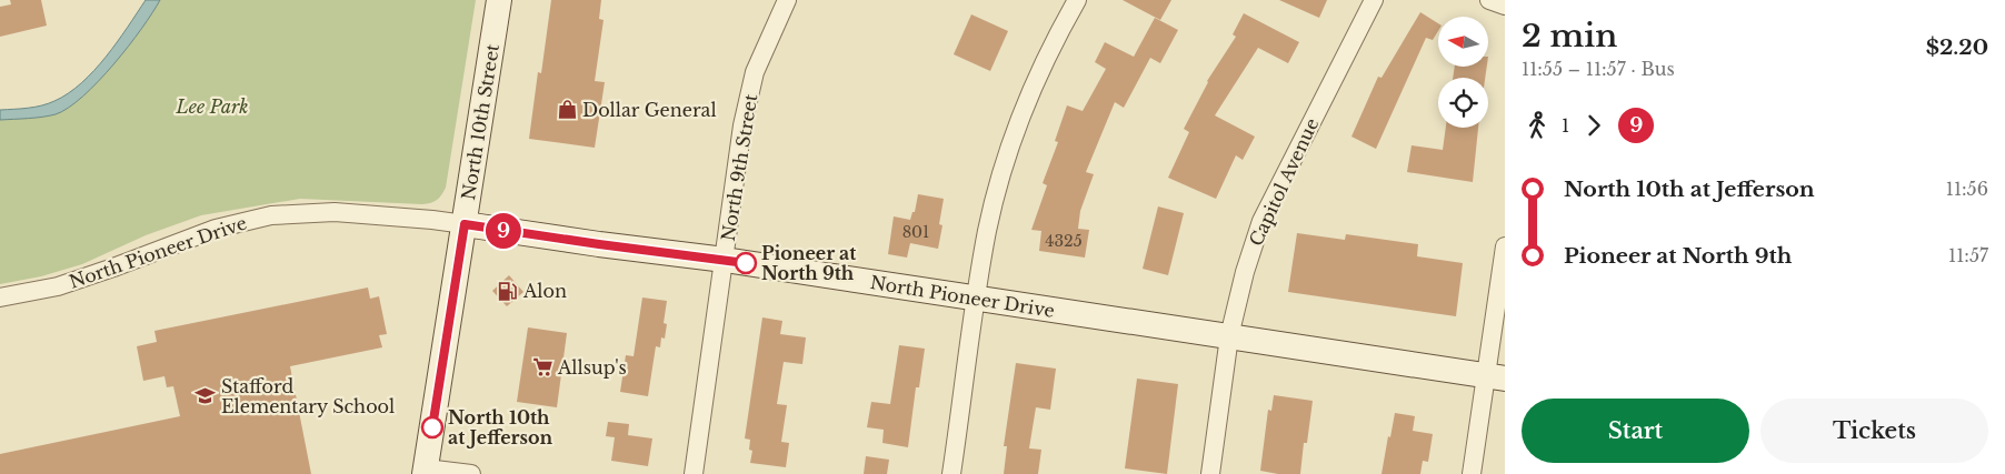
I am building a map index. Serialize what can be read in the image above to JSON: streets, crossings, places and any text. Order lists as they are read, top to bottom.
{
  "streets": {
    "street": [
      "North 10th Street",
      "North 9th Street",
      "Capitol Avenue",
      "North Pioneer Drive"
    ]
  },
  "crossings": [
    ["North 10th Street", "North Pioneer Drive"],
    ["North 9th Street", "North Pioneer Drive"],
    ["Capitol Avenue", "North Pioneer Drive"]
  ],
  "parks": ["Lee Park"],
  "places": {
    "shop": ["Dollar General"],
    "other": ["Pioneer at North 9th", "North 10th at Jefferson"],
    "fuel station": ["Alon"],
    "supermarket": ["Allsup's"],
    "school or university": ["Stafford Elementary School"]
  },
  "lines": ["bus line 9"],
  "house_numbers": ["801", "4325"],
  "north": "left",
  "page": {
    "on_map": "9",
    "heading": ["2 min", "11:55 – 11:57 · Bus", "$2.20"],
    "legs": ["1", "9"],
    "list": [
      {
        "name": "North 10th at Jefferson",
        "value": "11:56"
      },
      {
        "name": "Pioneer at North 9th",
        "value": "11:57"
      }
    ],
    "buttons": ["Start", "Tickets"]
  }
}
